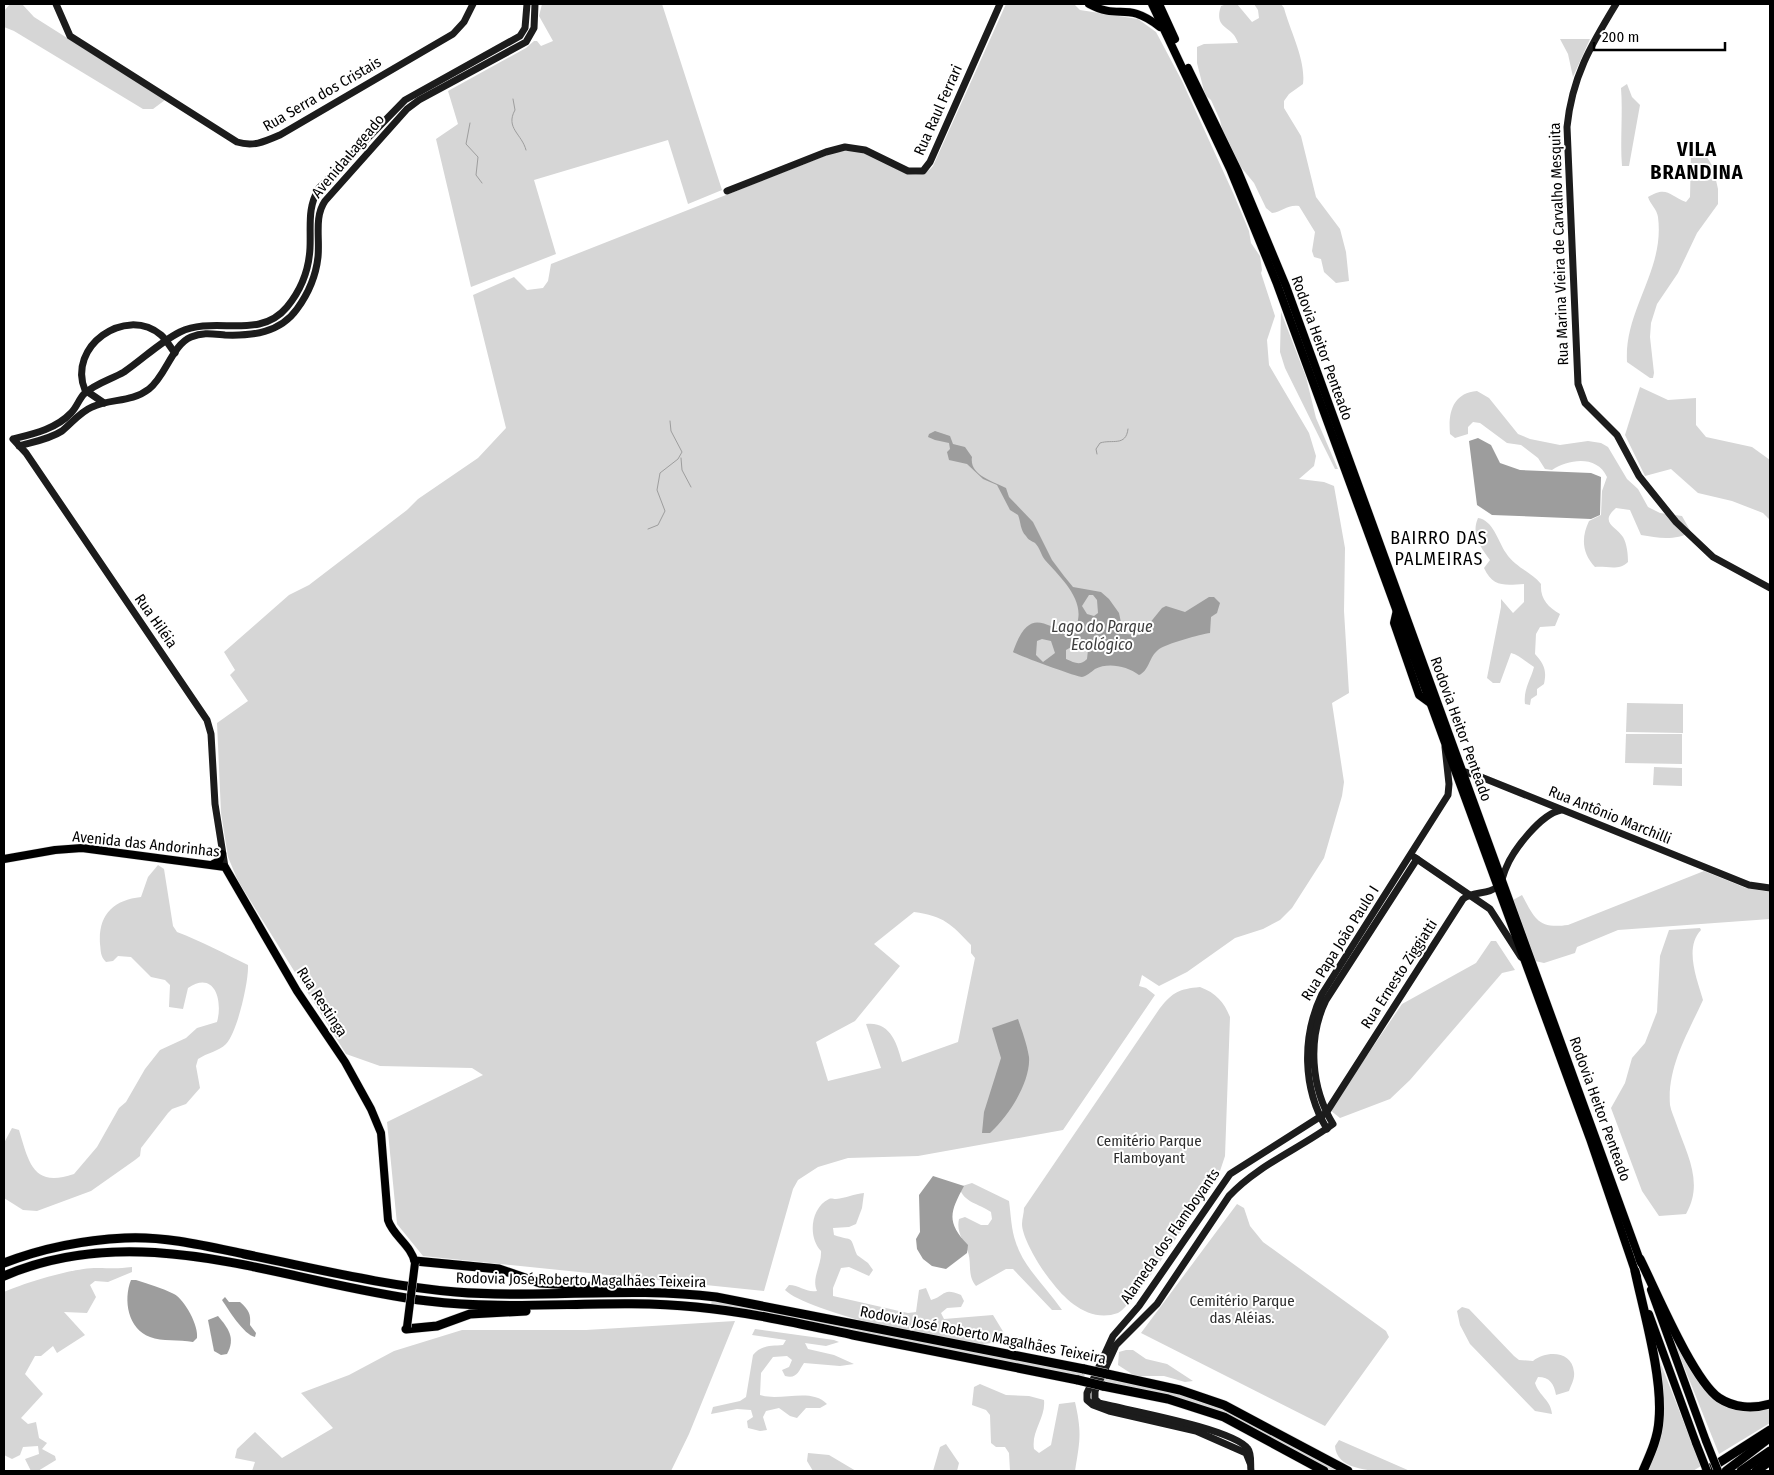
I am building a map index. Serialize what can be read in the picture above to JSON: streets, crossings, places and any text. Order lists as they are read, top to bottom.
{
  "streets": {
    "highway": ["Rodovia José Roberto Magalhães Teixeira"],
    "main road": ["Rodovia Heitor Penteado", "Avenida das Andorinhas", "Rua Restinga"],
    "street": [
      "Rua Serra dos Cristais",
      "Rua Raul Ferrari",
      "Avenida Lageado",
      "Rua Marina Vieira de Carvalho Mesquita",
      "Rua Hiléia",
      "Rua Antônio Marchilli",
      "Rua Papa João Paulo I",
      "Rua Ernesto Ziggiatti",
      "Alameda dos Flamboyants"
    ]
  },
  "crossings": [
    ["Avenida Lageado", "Rua Hiléia"],
    ["Rodovia Heitor Penteado", "Rua Antônio Marchilli"],
    ["Rodovia Heitor Penteado", "Rua Papa João Paulo I"],
    ["Rua Hiléia", "Rua Restinga"],
    ["Rua Antônio Marchilli", "Rua Papa João Paulo I"],
    ["Avenida das Andorinhas", "Rua Restinga"],
    ["Rua Papa João Paulo I", "Rua Ernesto Ziggiatti"],
    ["Rua Papa João Paulo I", "Alameda dos Flamboyants"],
    ["Rua Ernesto Ziggiatti", "Alameda dos Flamboyants"]
  ],
  "districts": ["VILA BRANDINA", "BAIRRO DAS PALMEIRAS"],
  "water": ["Lago do Parque Ecológico"],
  "parks": ["Cemitério Parque Flamboyant", "Cemitério Parque das Aléias."],
  "scale_bar": "200 m"
}
